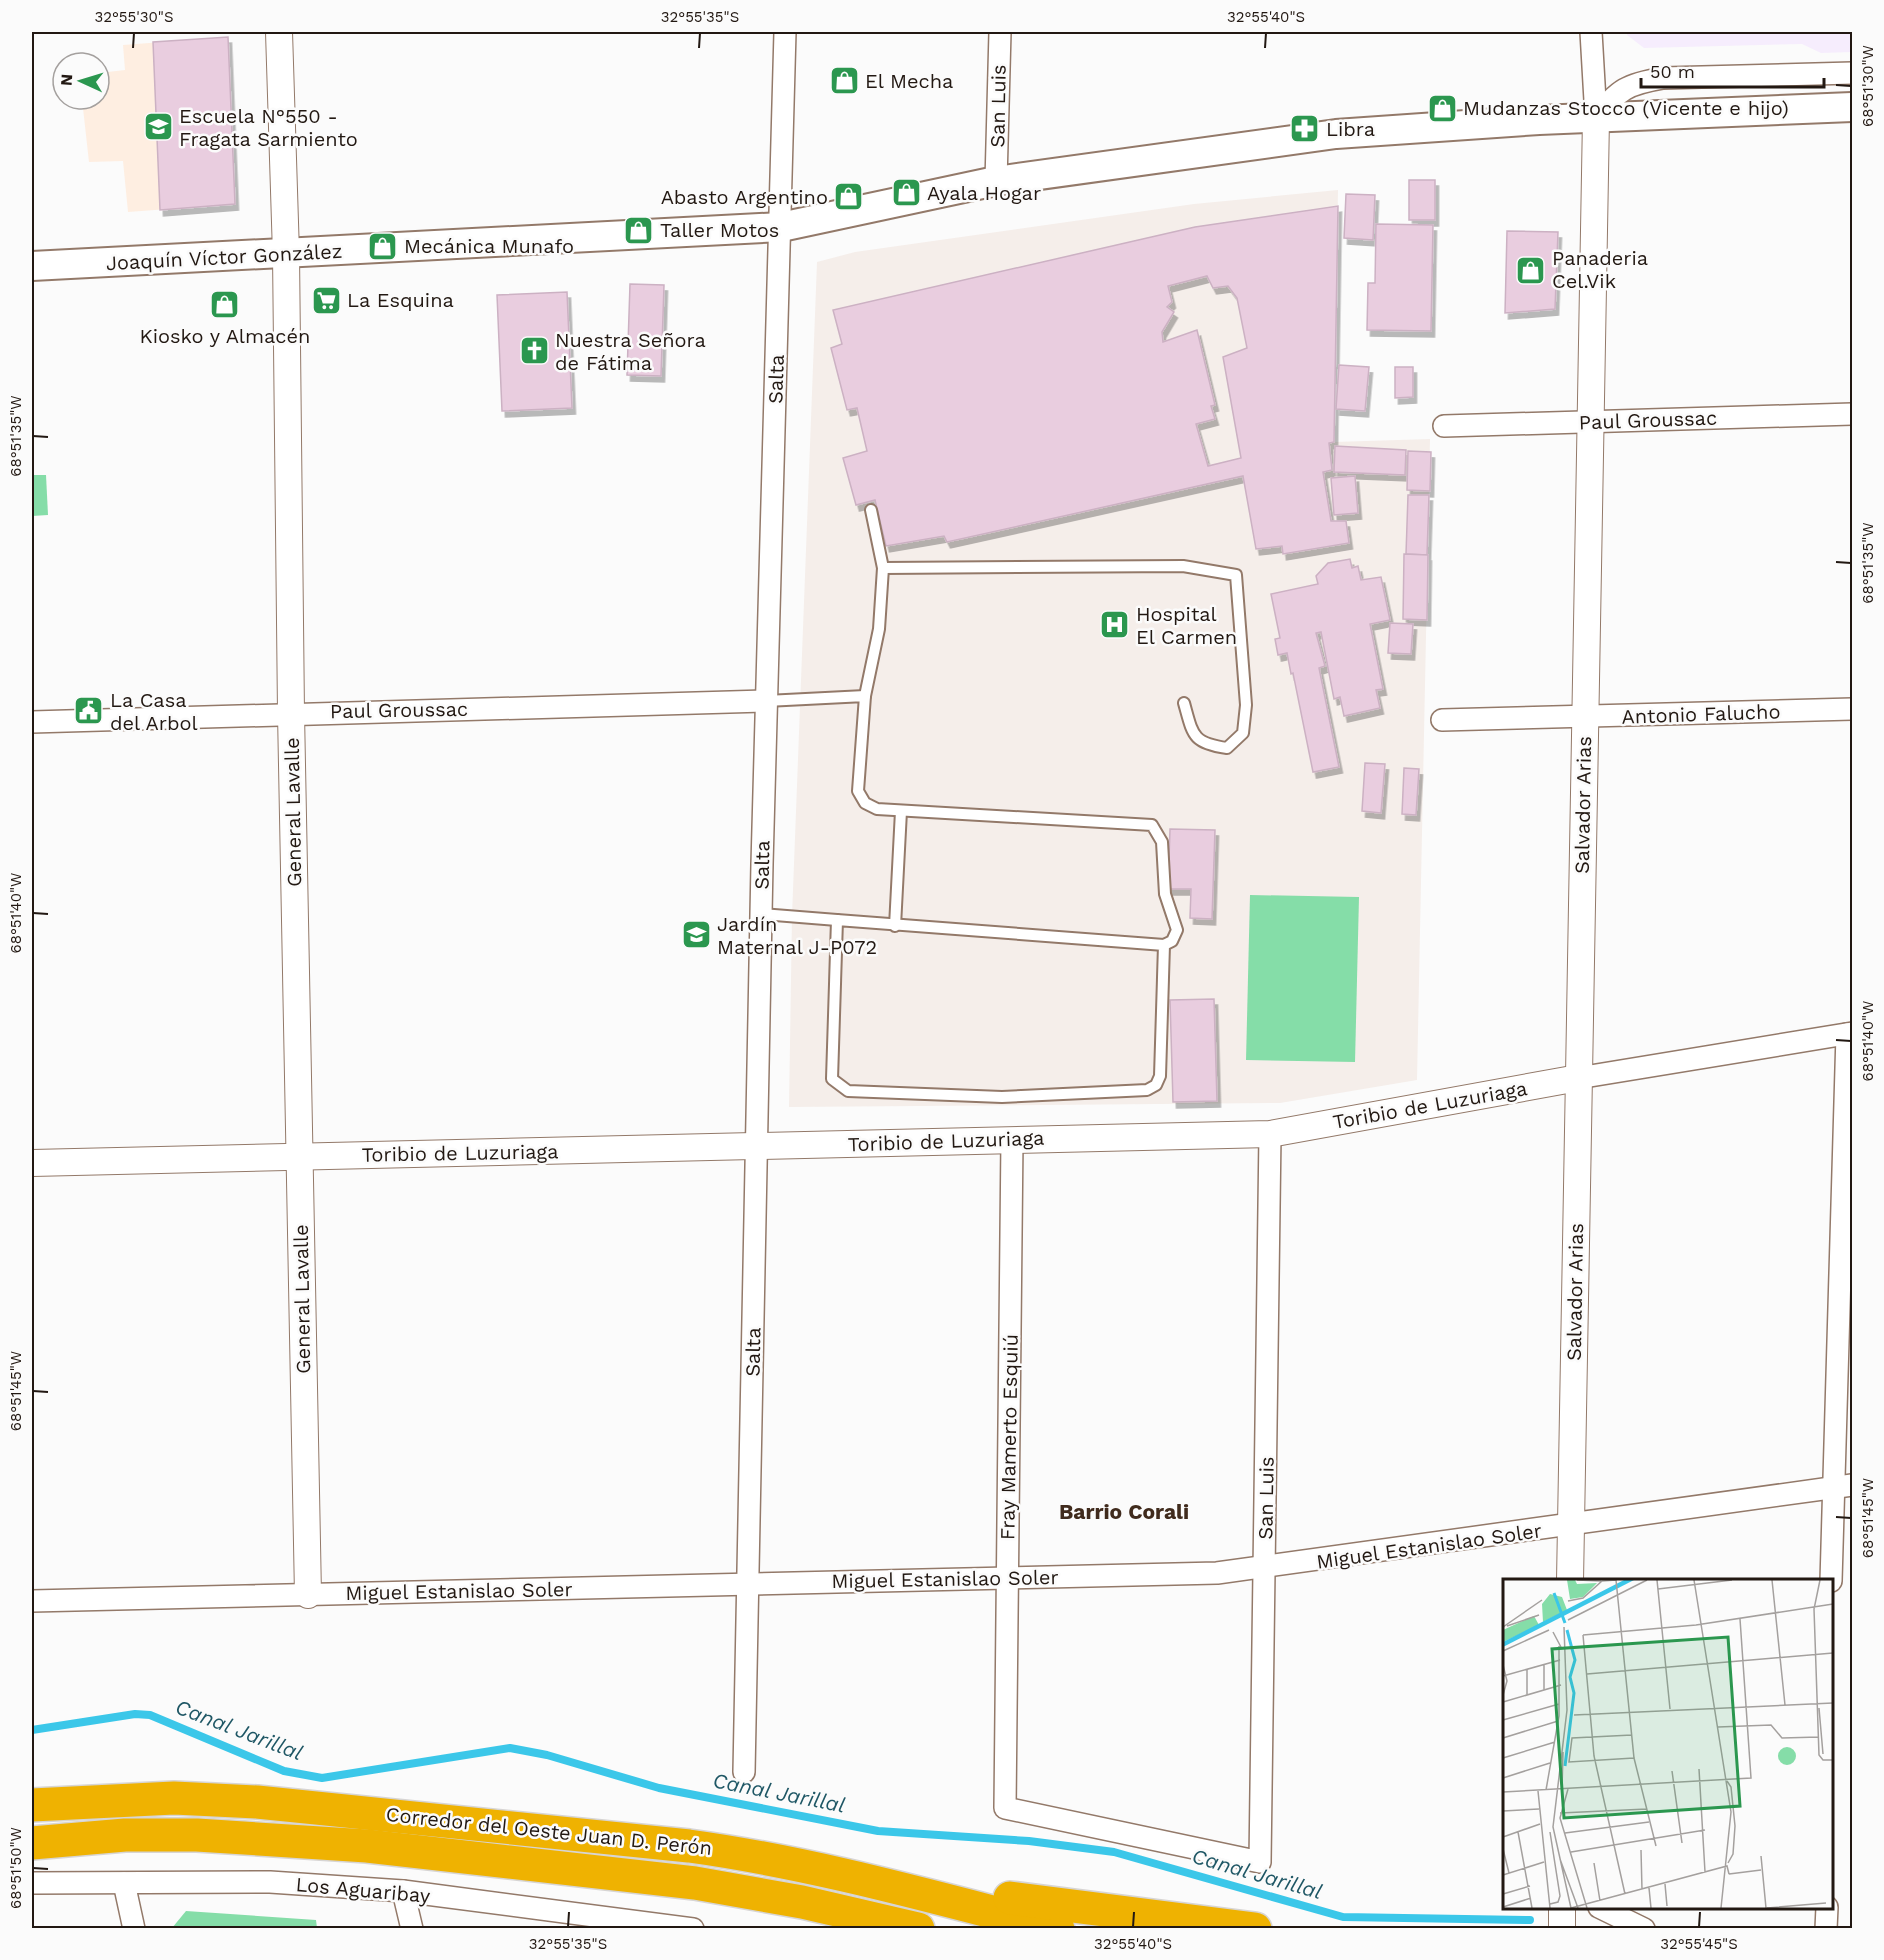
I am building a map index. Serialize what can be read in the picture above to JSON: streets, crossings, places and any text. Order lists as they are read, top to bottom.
{
  "streets": {
    "highway": ["Corredor del Oeste Juan D. Perón"],
    "main road": ["Joaquín Víctor González"],
    "street": [
      "San Luis",
      "Salta",
      "Paul Groussac",
      "Antonio Falucho",
      "Salvador Arias",
      "General Lavalle",
      "Toribio de Luzuriaga",
      "Fray Mamerto Esquiú",
      "Miguel Estanislao Soler",
      "Los Aguaribay"
    ]
  },
  "crossings": [
    ["San Luis", "Joaquín Víctor González"],
    ["San Luis", "Toribio de Luzuriaga"],
    ["San Luis", "Fray Mamerto Esquiú"],
    ["San Luis", "Miguel Estanislao Soler"],
    ["Joaquín Víctor González", "Salta"],
    ["Joaquín Víctor González", "Salvador Arias"],
    ["Joaquín Víctor González", "General Lavalle"],
    ["Salta", "Paul Groussac"],
    ["Salta", "Toribio de Luzuriaga"],
    ["Salta", "Miguel Estanislao Soler"],
    ["Paul Groussac", "Salvador Arias"],
    ["Paul Groussac", "General Lavalle"],
    ["Antonio Falucho", "Salvador Arias"],
    ["Salvador Arias", "Toribio de Luzuriaga"],
    ["Salvador Arias", "Miguel Estanislao Soler"],
    ["General Lavalle", "Toribio de Luzuriaga"],
    ["General Lavalle", "Miguel Estanislao Soler"],
    ["Toribio de Luzuriaga", "Fray Mamerto Esquiú"],
    ["Fray Mamerto Esquiú", "Miguel Estanislao Soler"]
  ],
  "districts": ["Barrio Corali"],
  "water": ["Canal Jarillal"],
  "places": {
    "shop": [
      "El Mecha",
      "Mudanzas Stocco (Vicente e hijo)",
      "Ayala Hogar",
      "Abasto Argentino",
      "Taller Motos",
      "Mecánica Munafo",
      "Panaderia Cel.Vik",
      "Kiosko y Almacén"
    ],
    "school or university": ["Escuela N°550 - Fragata Sarmiento", "Jardín Maternal J-P072"],
    "pharmacy": ["Libra"],
    "supermarket": ["La Esquina"],
    "church": ["Nuestra Señora de Fátima"],
    "hospital": ["Hospital El Carmen"],
    "public building": ["La Casa del Arbol"]
  },
  "scale_bar": "50 m",
  "north": "left",
  "coordinates": [
    "32°55'30\"S",
    "32°55'35\"S",
    "32°55'40\"S",
    "68°51'30\"W",
    "68°51'35\"W",
    "68°51'40\"W",
    "68°51'45\"W",
    "68°51'50\"W",
    "32°55'45\"S"
  ]
}
